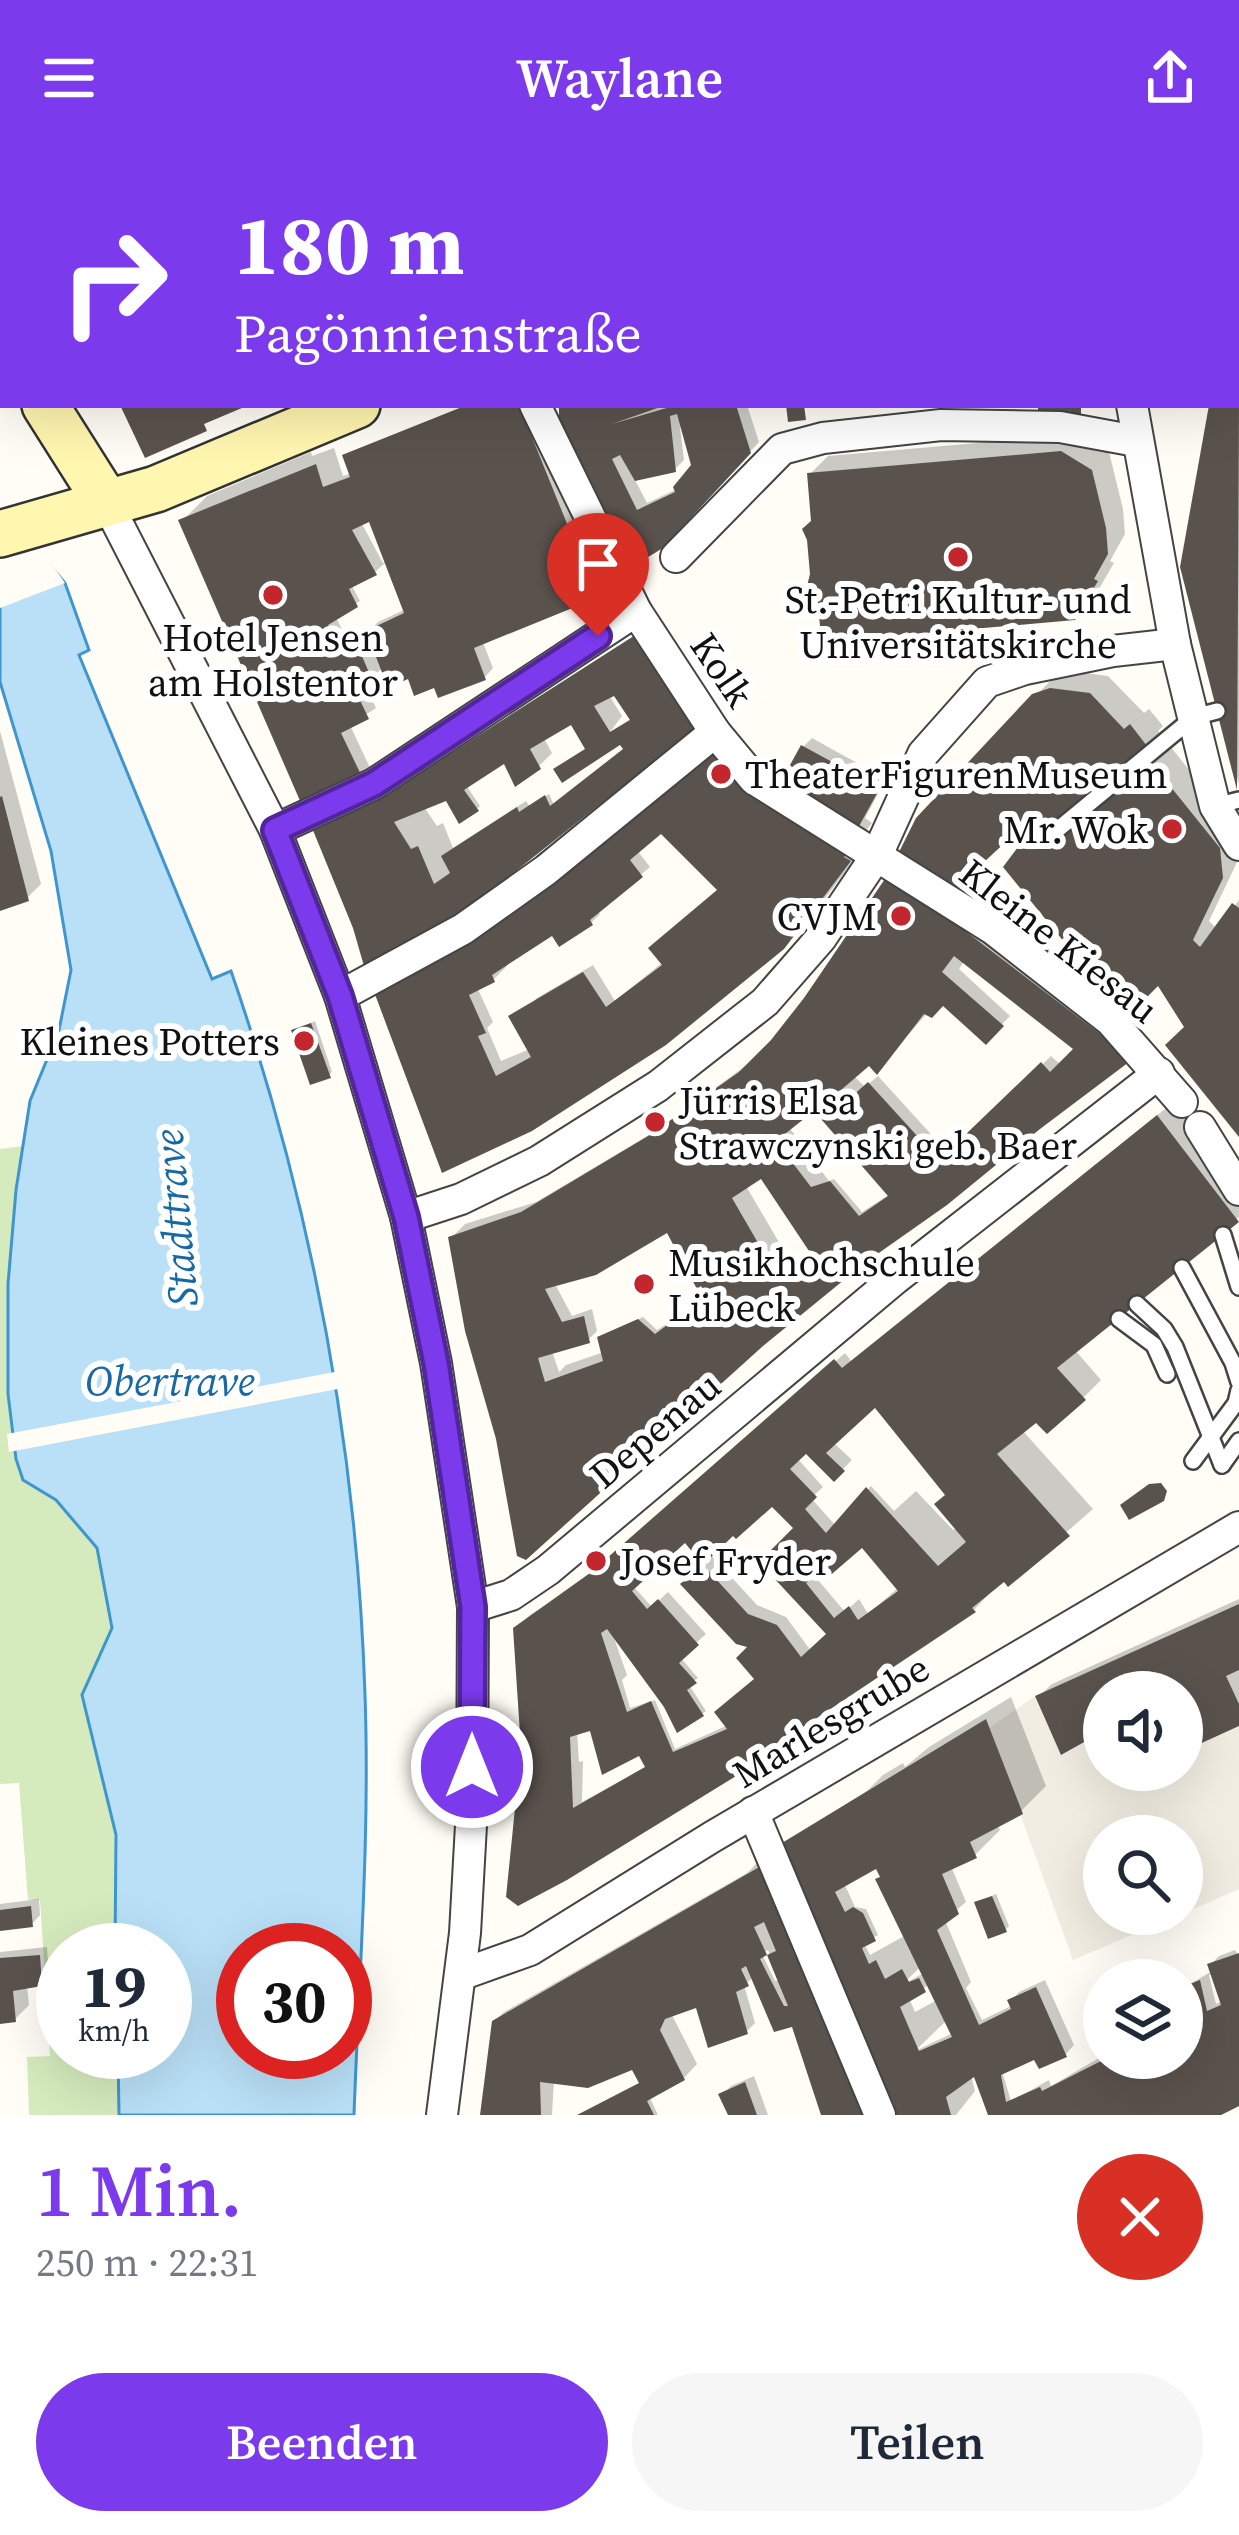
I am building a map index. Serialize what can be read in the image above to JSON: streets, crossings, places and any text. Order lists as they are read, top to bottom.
{
  "streets": {
    "street": [
      "Kolk",
      "Kleine Kiesau",
      "Depenau",
      "Marlesgrube"
    ]
  },
  "crossings": [
    ["Kolk", "Kleine Kiesau"],
    ["Kleine Kiesau", "Depenau"]
  ],
  "water": ["Stadttrave", "Obertrave"],
  "places": [
    "St.-Petri Kultur- und Universitätskirche",
    "Hotel Jensen am Holstentor",
    "TheaterFigurenMuseum",
    "Mr. Wok",
    "CVJM",
    "Kleines Potters",
    "Jürris Elsa Strawczynski geb. Baer",
    "Musikhochschule Lübeck",
    "Josef Fryder"
  ],
  "page": {
    "header": "Waylane",
    "turn": ["180 m", "Pagönnienstraße"],
    "speed": "19 km/h",
    "limit": "30",
    "heading": ["1 Min.", "250 m · 22:31"],
    "buttons": ["Beenden", "Teilen"]
  }
}
